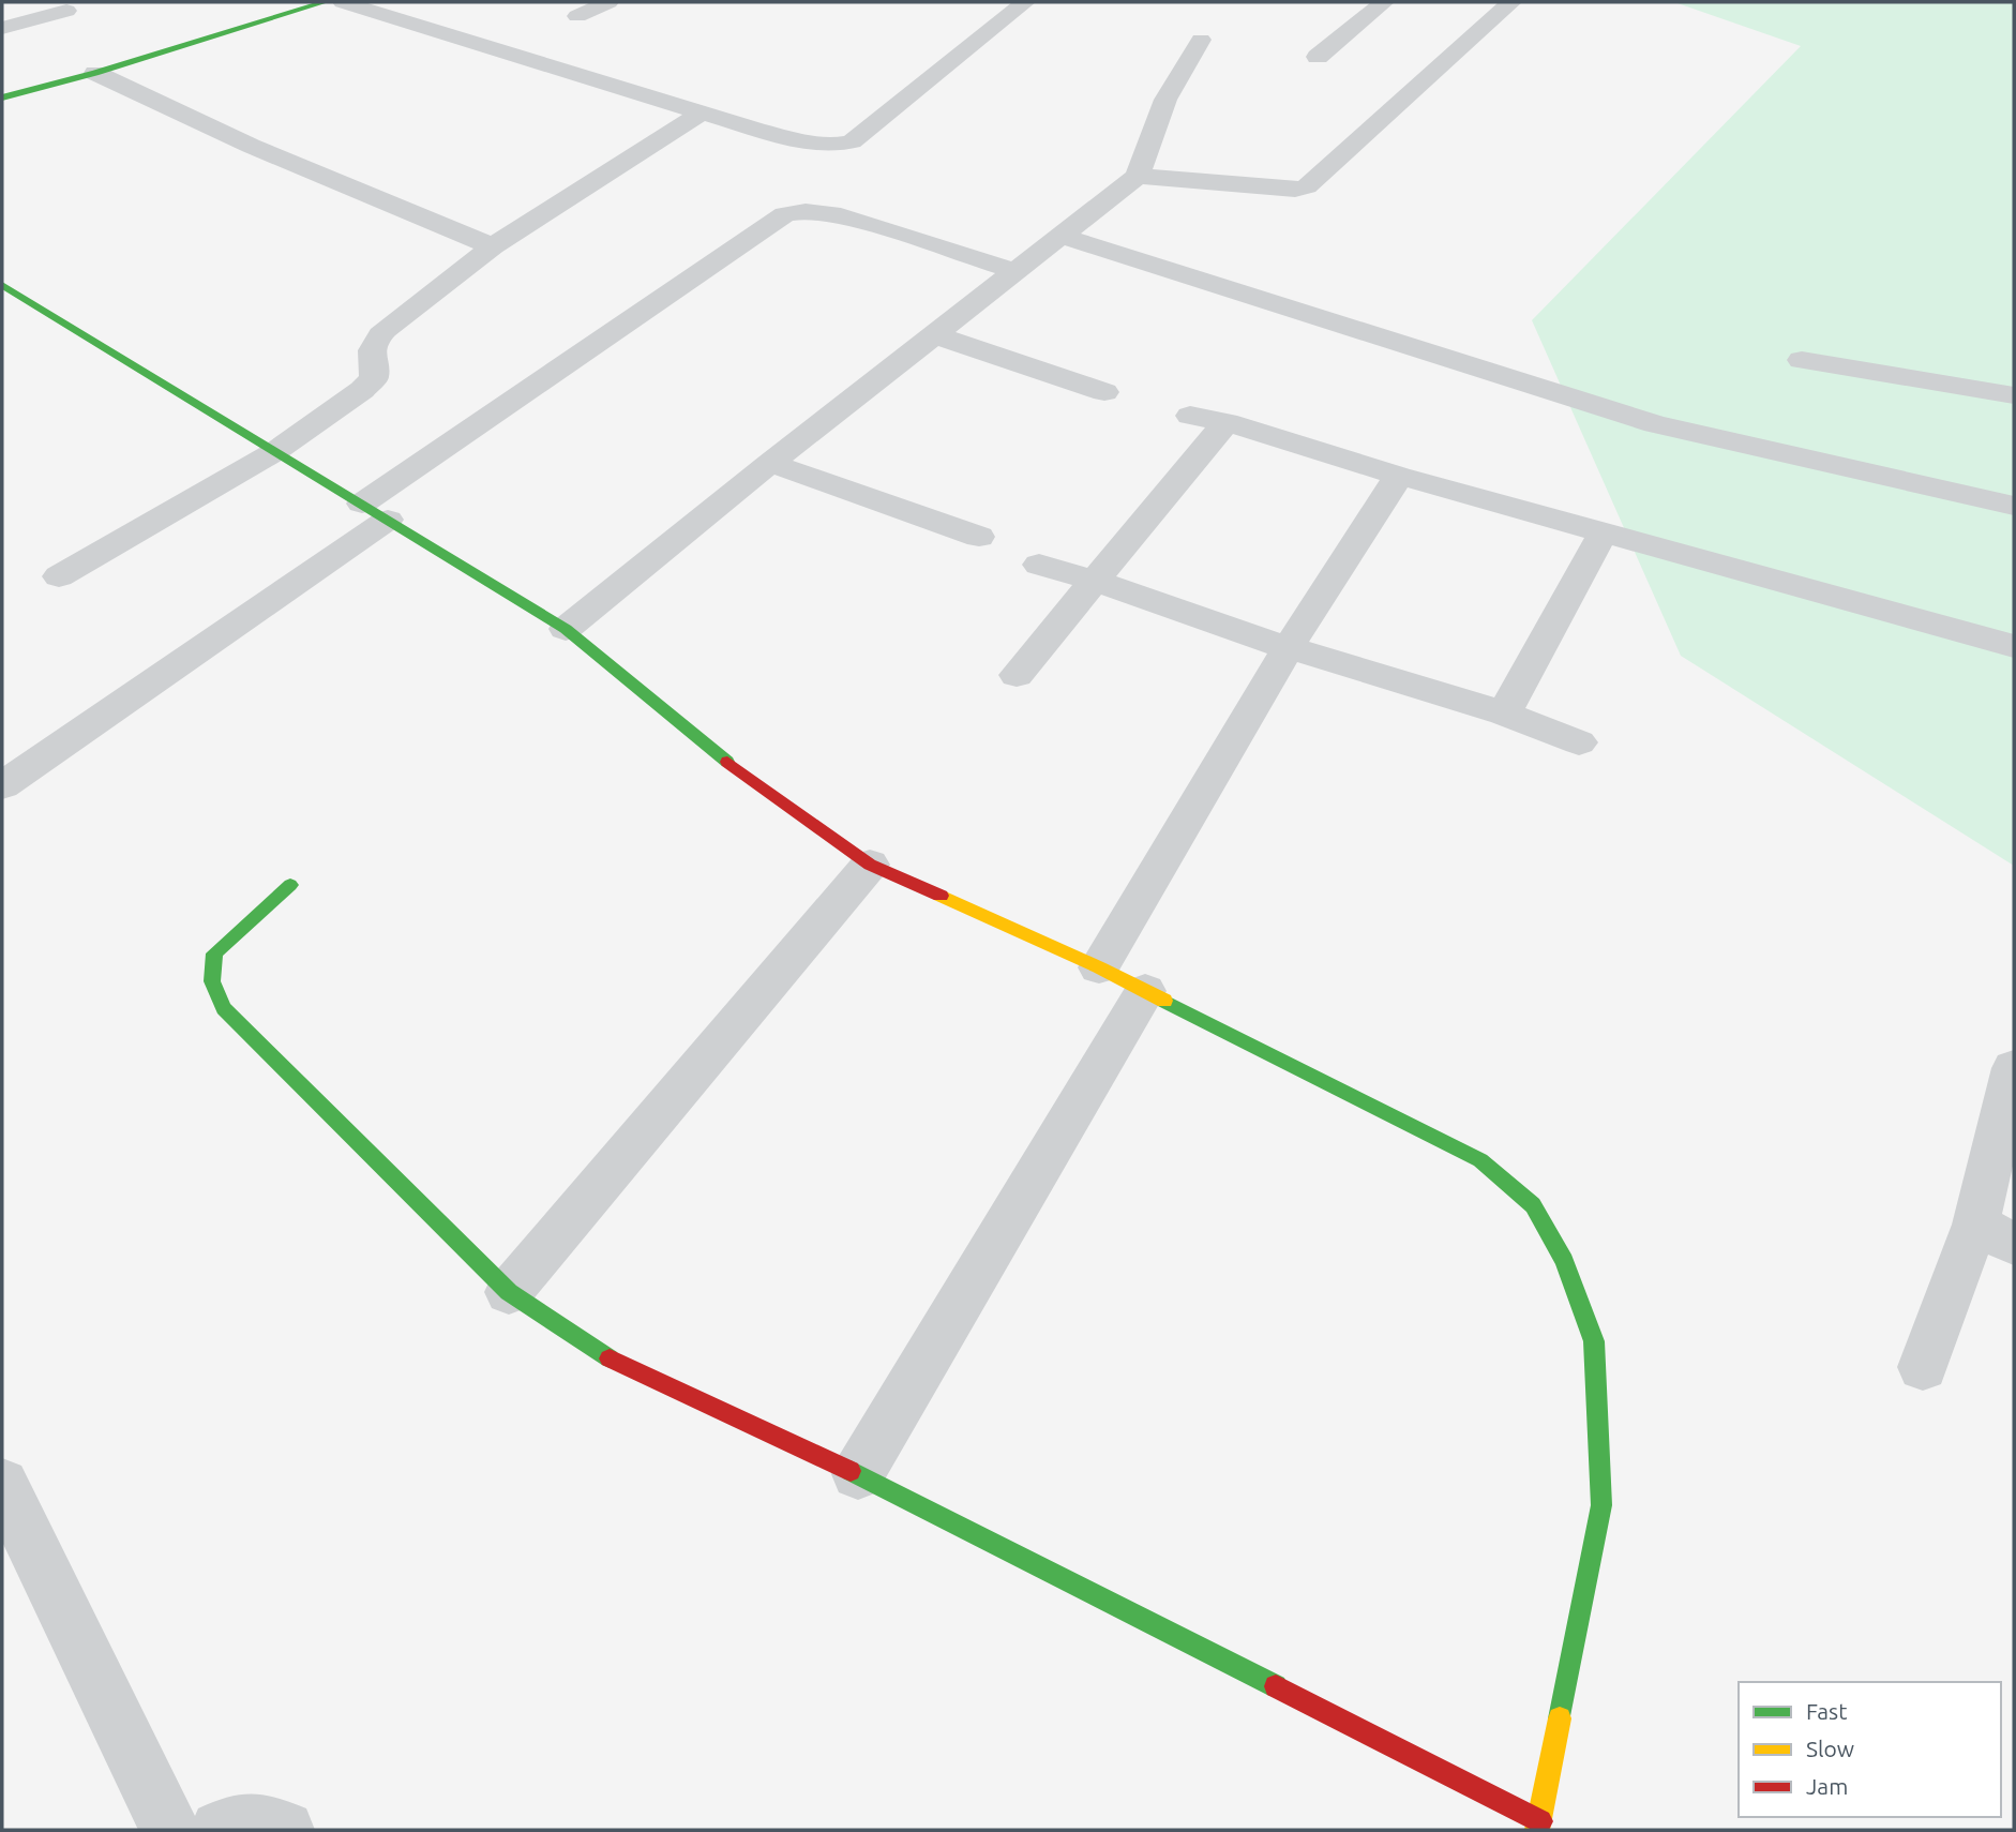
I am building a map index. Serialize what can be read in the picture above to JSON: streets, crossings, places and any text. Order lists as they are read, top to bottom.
{
  "legend": ["Fast", "Slow", "Jam"]
}
